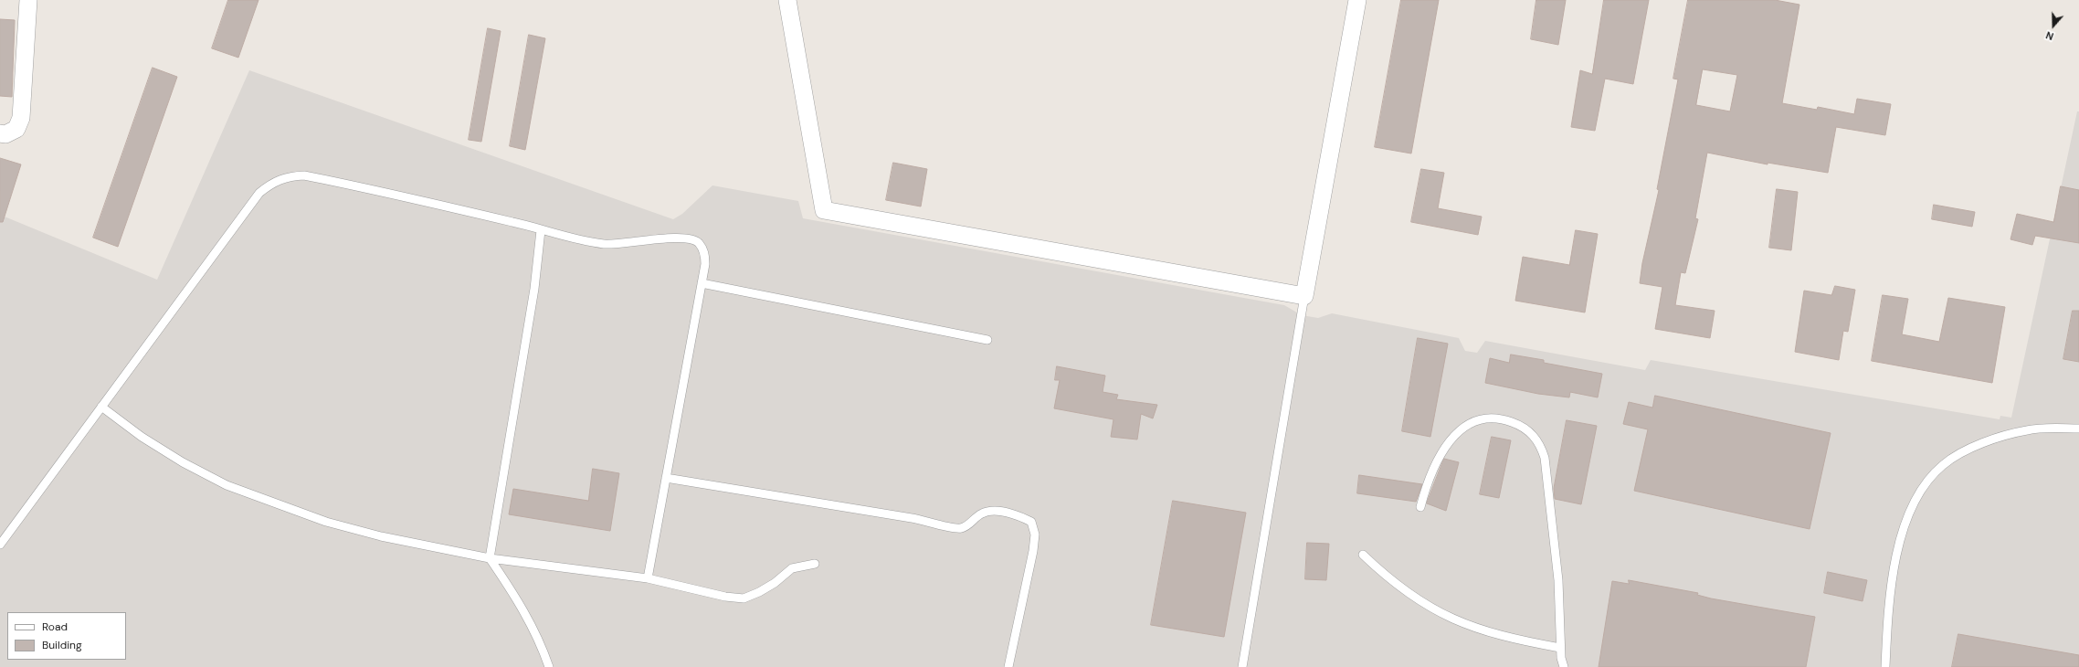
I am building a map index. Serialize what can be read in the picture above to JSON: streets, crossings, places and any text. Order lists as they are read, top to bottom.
{
  "legend": ["Road", "Building"],
  "north": "bottom"
}
